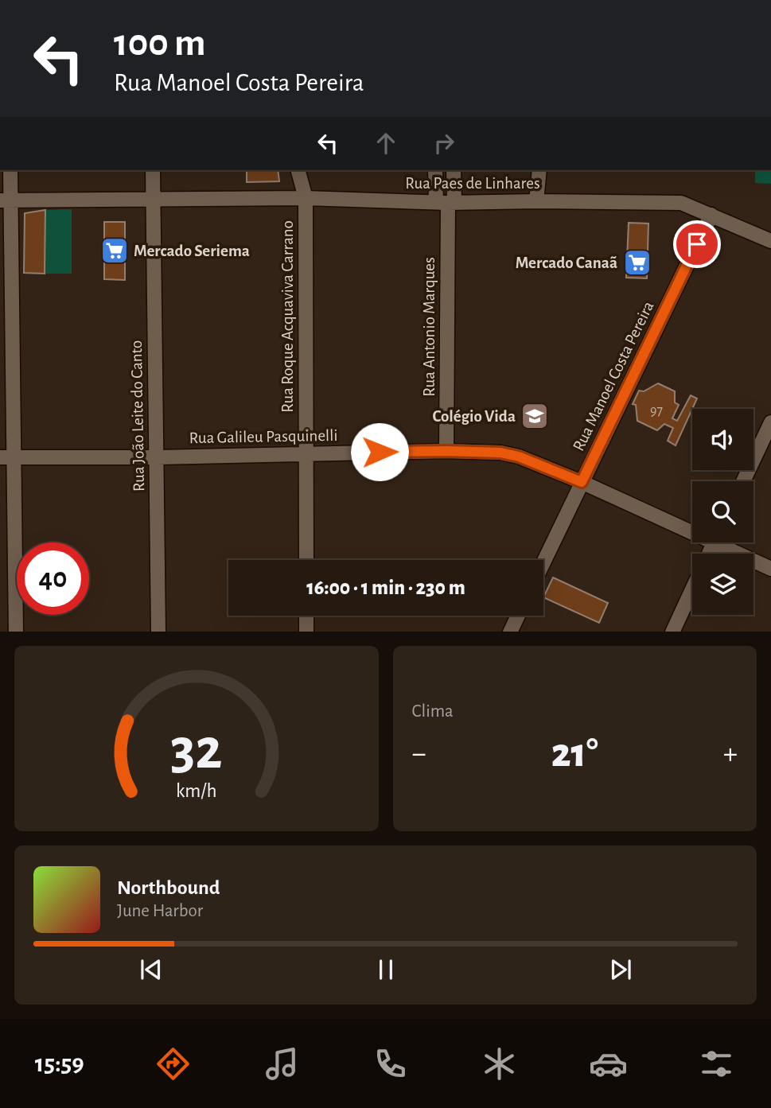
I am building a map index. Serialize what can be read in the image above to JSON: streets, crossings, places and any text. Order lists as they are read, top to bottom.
{
  "streets": {
    "street": [
      "Rua Paes de Linhares",
      "Rua Roque Acquaviva Carrano",
      "Rua Antonio Marques",
      "Rua Manoel Costa Pereira",
      "Rua João Leite do Canto",
      "Rua Galileu Pasquinelli"
    ]
  },
  "crossings": [
    ["Rua Paes de Linhares", "Rua Roque Acquaviva Carrano"],
    ["Rua Paes de Linhares", "Rua Antonio Marques"],
    ["Rua Paes de Linhares", "Rua Manoel Costa Pereira"],
    ["Rua Paes de Linhares", "Rua João Leite do Canto"],
    ["Rua Roque Acquaviva Carrano", "Rua Galileu Pasquinelli"],
    ["Rua Antonio Marques", "Rua Galileu Pasquinelli"],
    ["Rua Manoel Costa Pereira", "Rua Galileu Pasquinelli"],
    ["Rua João Leite do Canto", "Rua Galileu Pasquinelli"]
  ],
  "places": {
    "supermarket": ["Mercado Seriema", "Mercado Canaã"],
    "school or university": ["Colégio Vida"]
  },
  "house_numbers": ["97"],
  "page": {
    "turn": ["100 m", "Rua Manoel Costa Pereira"],
    "limit": "40",
    "trip": "16:00 · 1 min · 230 m",
    "tile": "Clima",
    "heat": ["−", "21°", "+"],
    "song": ["Northbound", "June Harbor"],
    "tabs": "15:59",
    "gauge": ["32", "km/h"]
  }
}
